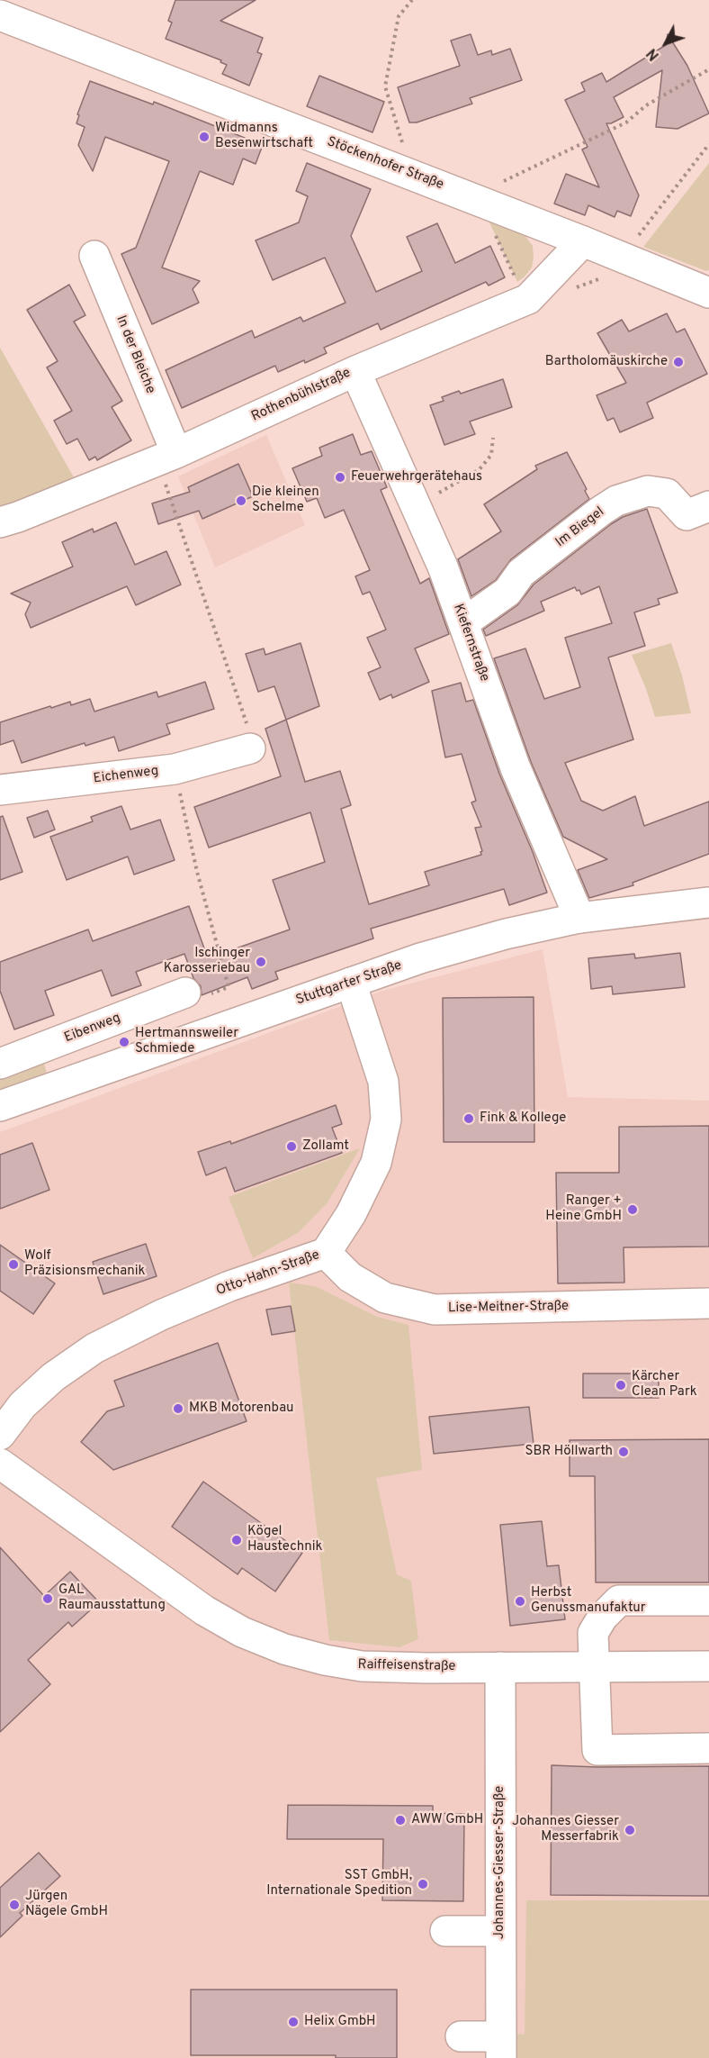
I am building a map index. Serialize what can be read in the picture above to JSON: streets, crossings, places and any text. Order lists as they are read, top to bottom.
{
  "streets": {
    "street": [
      "Stöckenhofer Straße",
      "In der Bleiche",
      "Rothenbühlstraße",
      "Im Biegel",
      "Kiefernstraße",
      "Eichenweg",
      "Stuttgarter Straße",
      "Eibenweg",
      "Otto-Hahn-Straße",
      "Lise-Meitner-Straße",
      "Raiffeisenstraße",
      "Johannes-Giesser-Straße"
    ]
  },
  "crossings": [
    ["Stöckenhofer Straße", "Rothenbühlstraße"],
    ["In der Bleiche", "Rothenbühlstraße"],
    ["Rothenbühlstraße", "Kiefernstraße"],
    ["Im Biegel", "Kiefernstraße"],
    ["Kiefernstraße", "Stuttgarter Straße"],
    ["Stuttgarter Straße", "Otto-Hahn-Straße"],
    ["Otto-Hahn-Straße", "Lise-Meitner-Straße"],
    ["Raiffeisenstraße", "Johannes-Giesser-Straße"]
  ],
  "places": [
    "Widmanns Besenwirtschaft",
    "Bartholomäuskirche",
    "Feuerwehrgerätehaus",
    "Die kleinen Schelme",
    "Ischinger Karosseriebau",
    "Hertmannsweiler Schmiede",
    "Fink & Kollege",
    "Zollamt",
    "Ranger + Heine GmbH",
    "Wolf Präzisionsmechanik",
    "Kärcher Clean Park",
    "MKB Motorenbau",
    "SBR Höllwarth",
    "Kögel Haustechnik",
    "GAL Raumausstattung",
    "Herbst Genussmanufaktur",
    "AWW GmbH",
    "Johannes Giesser Messerfabrik",
    "SST GmbH, Internationale Spedition",
    "Jürgen Nägele GmbH",
    "Helix GmbH"
  ],
  "north": "bottom left"
}
